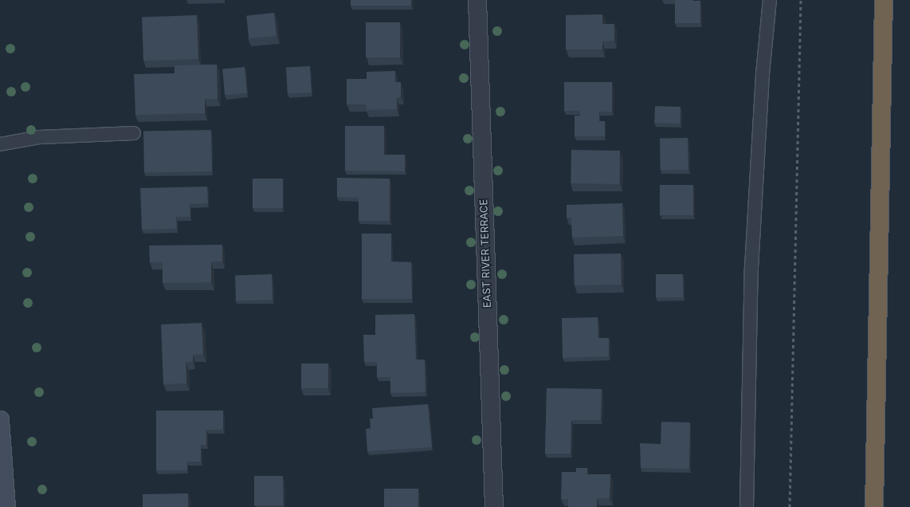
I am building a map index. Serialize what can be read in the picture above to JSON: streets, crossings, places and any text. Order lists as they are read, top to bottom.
{
  "streets": {
    "street": ["EAST RIVER TERRACE"]
  }
}
